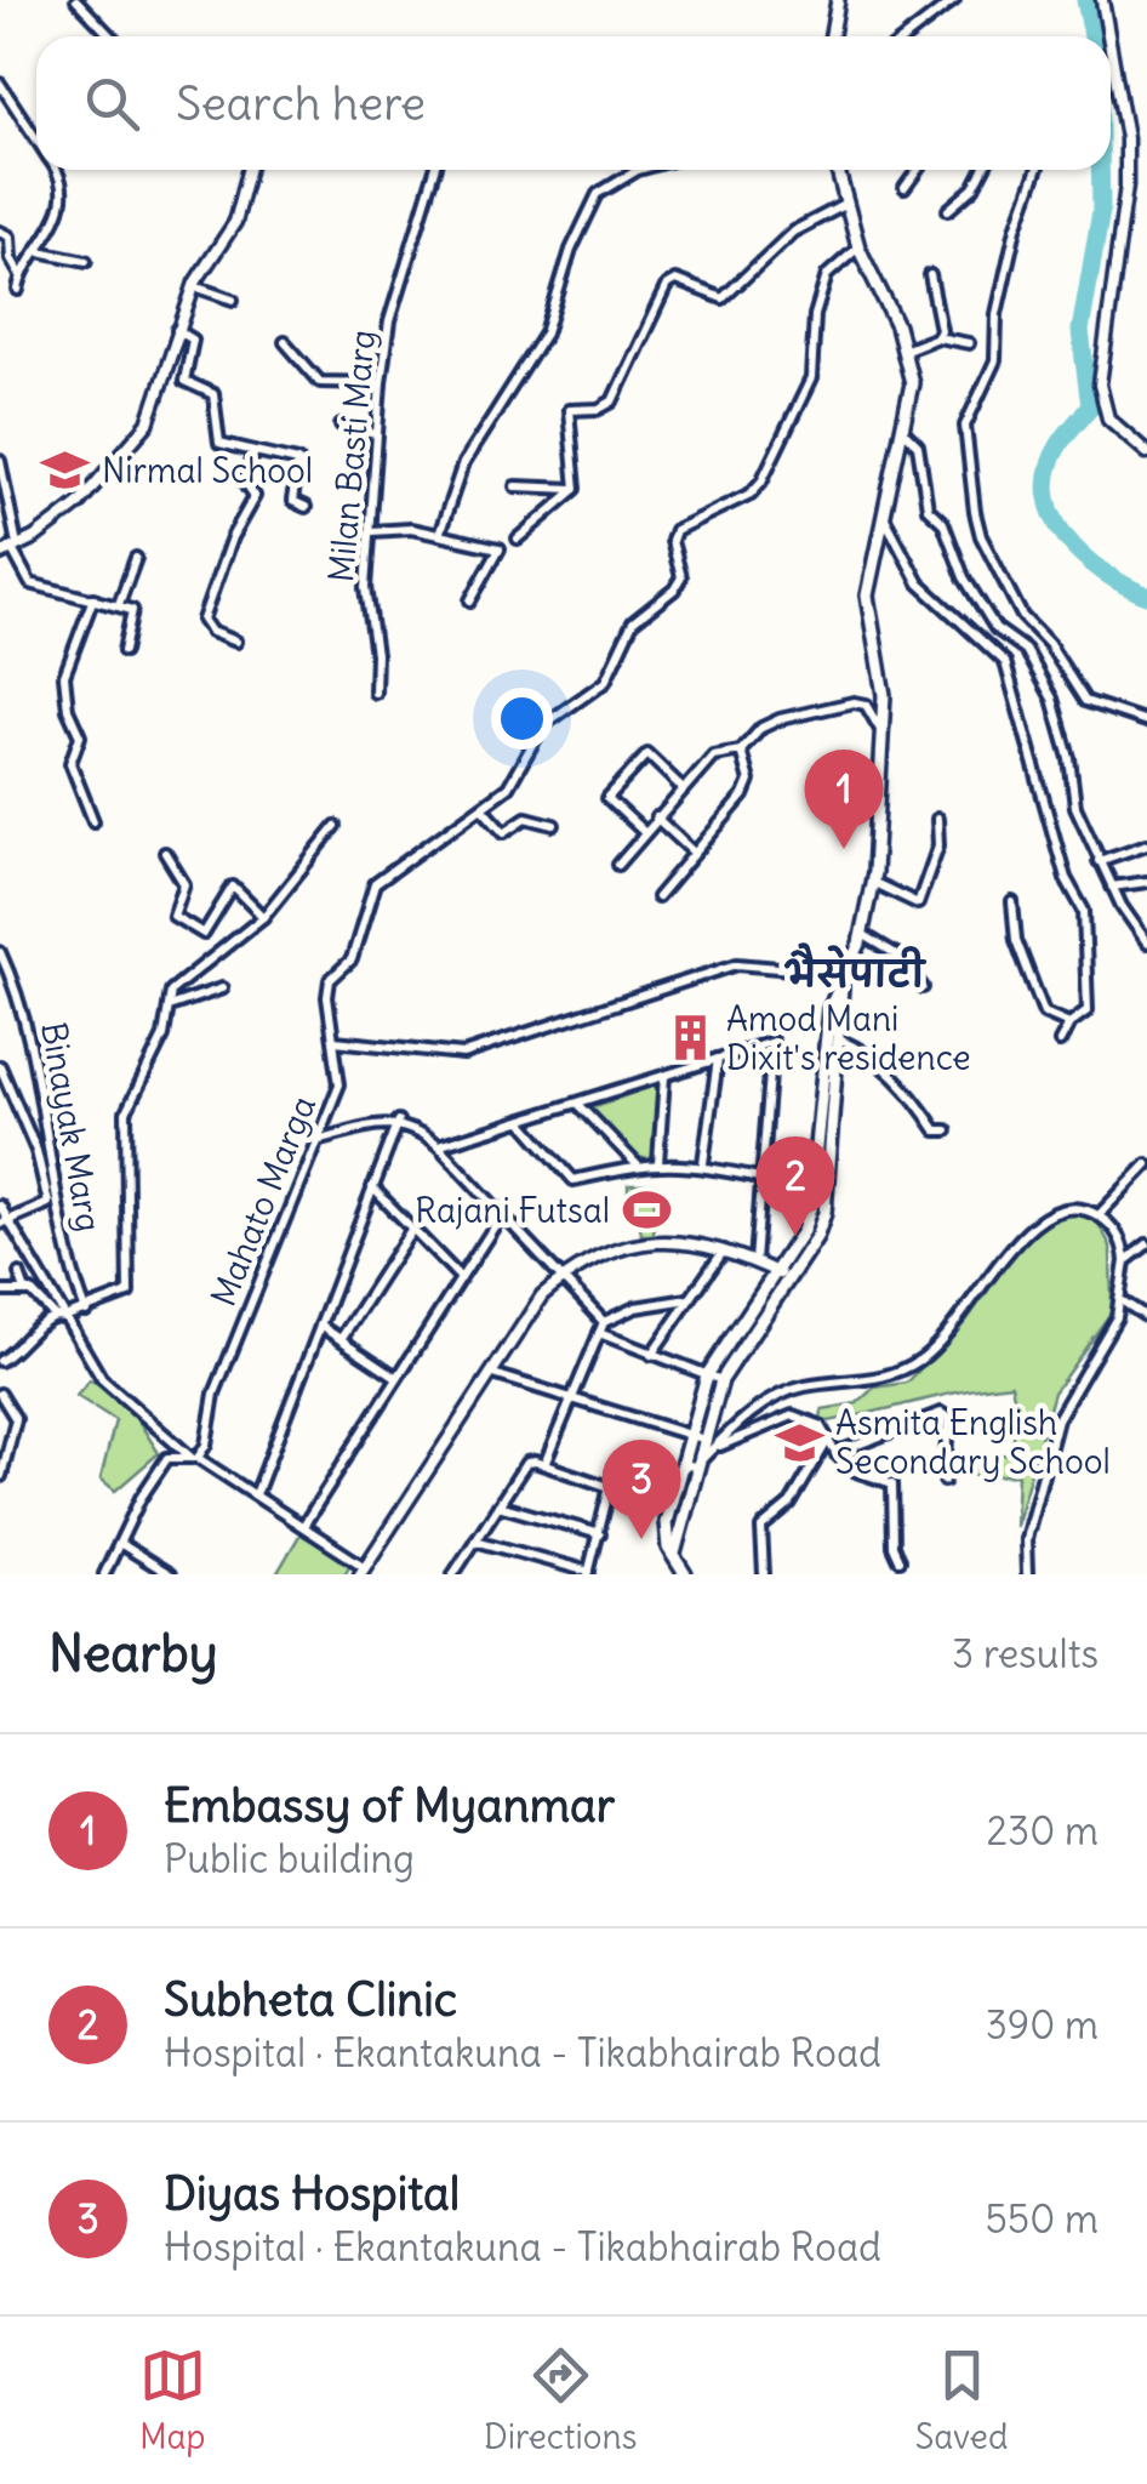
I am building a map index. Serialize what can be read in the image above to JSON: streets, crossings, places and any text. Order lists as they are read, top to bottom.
{
  "streets": {
    "street": ["Milan Basti Marg", "Binayak Marg", "Mahato Marga"]
  },
  "districts": ["भैसेपाटी"],
  "places": {
    "school or university": ["Nirmal School", "Asmita English Secondary School"],
    "building": ["Amod Mani Dixit's residence"],
    "sports": ["Rajani Futsal"]
  },
  "page": {
    "search": "Search here",
    "pins": ["1", "2", "3"],
    "heading": ["Nearby", "3 results"],
    "list": [
      {
        "mark": "1",
        "name": "Embassy of Myanmar",
        "note": "Public building",
        "value": "230 m"
      },
      {
        "mark": "2",
        "name": "Subheta Clinic",
        "note": "Hospital · Ekantakuna - Tikabhairab Road",
        "value": "390 m"
      },
      {
        "mark": "3",
        "name": "Diyas Hospital",
        "note": "Hospital · Ekantakuna - Tikabhairab Road",
        "value": "550 m"
      }
    ],
    "nav": ["Map", "Directions", "Saved"]
  }
}
